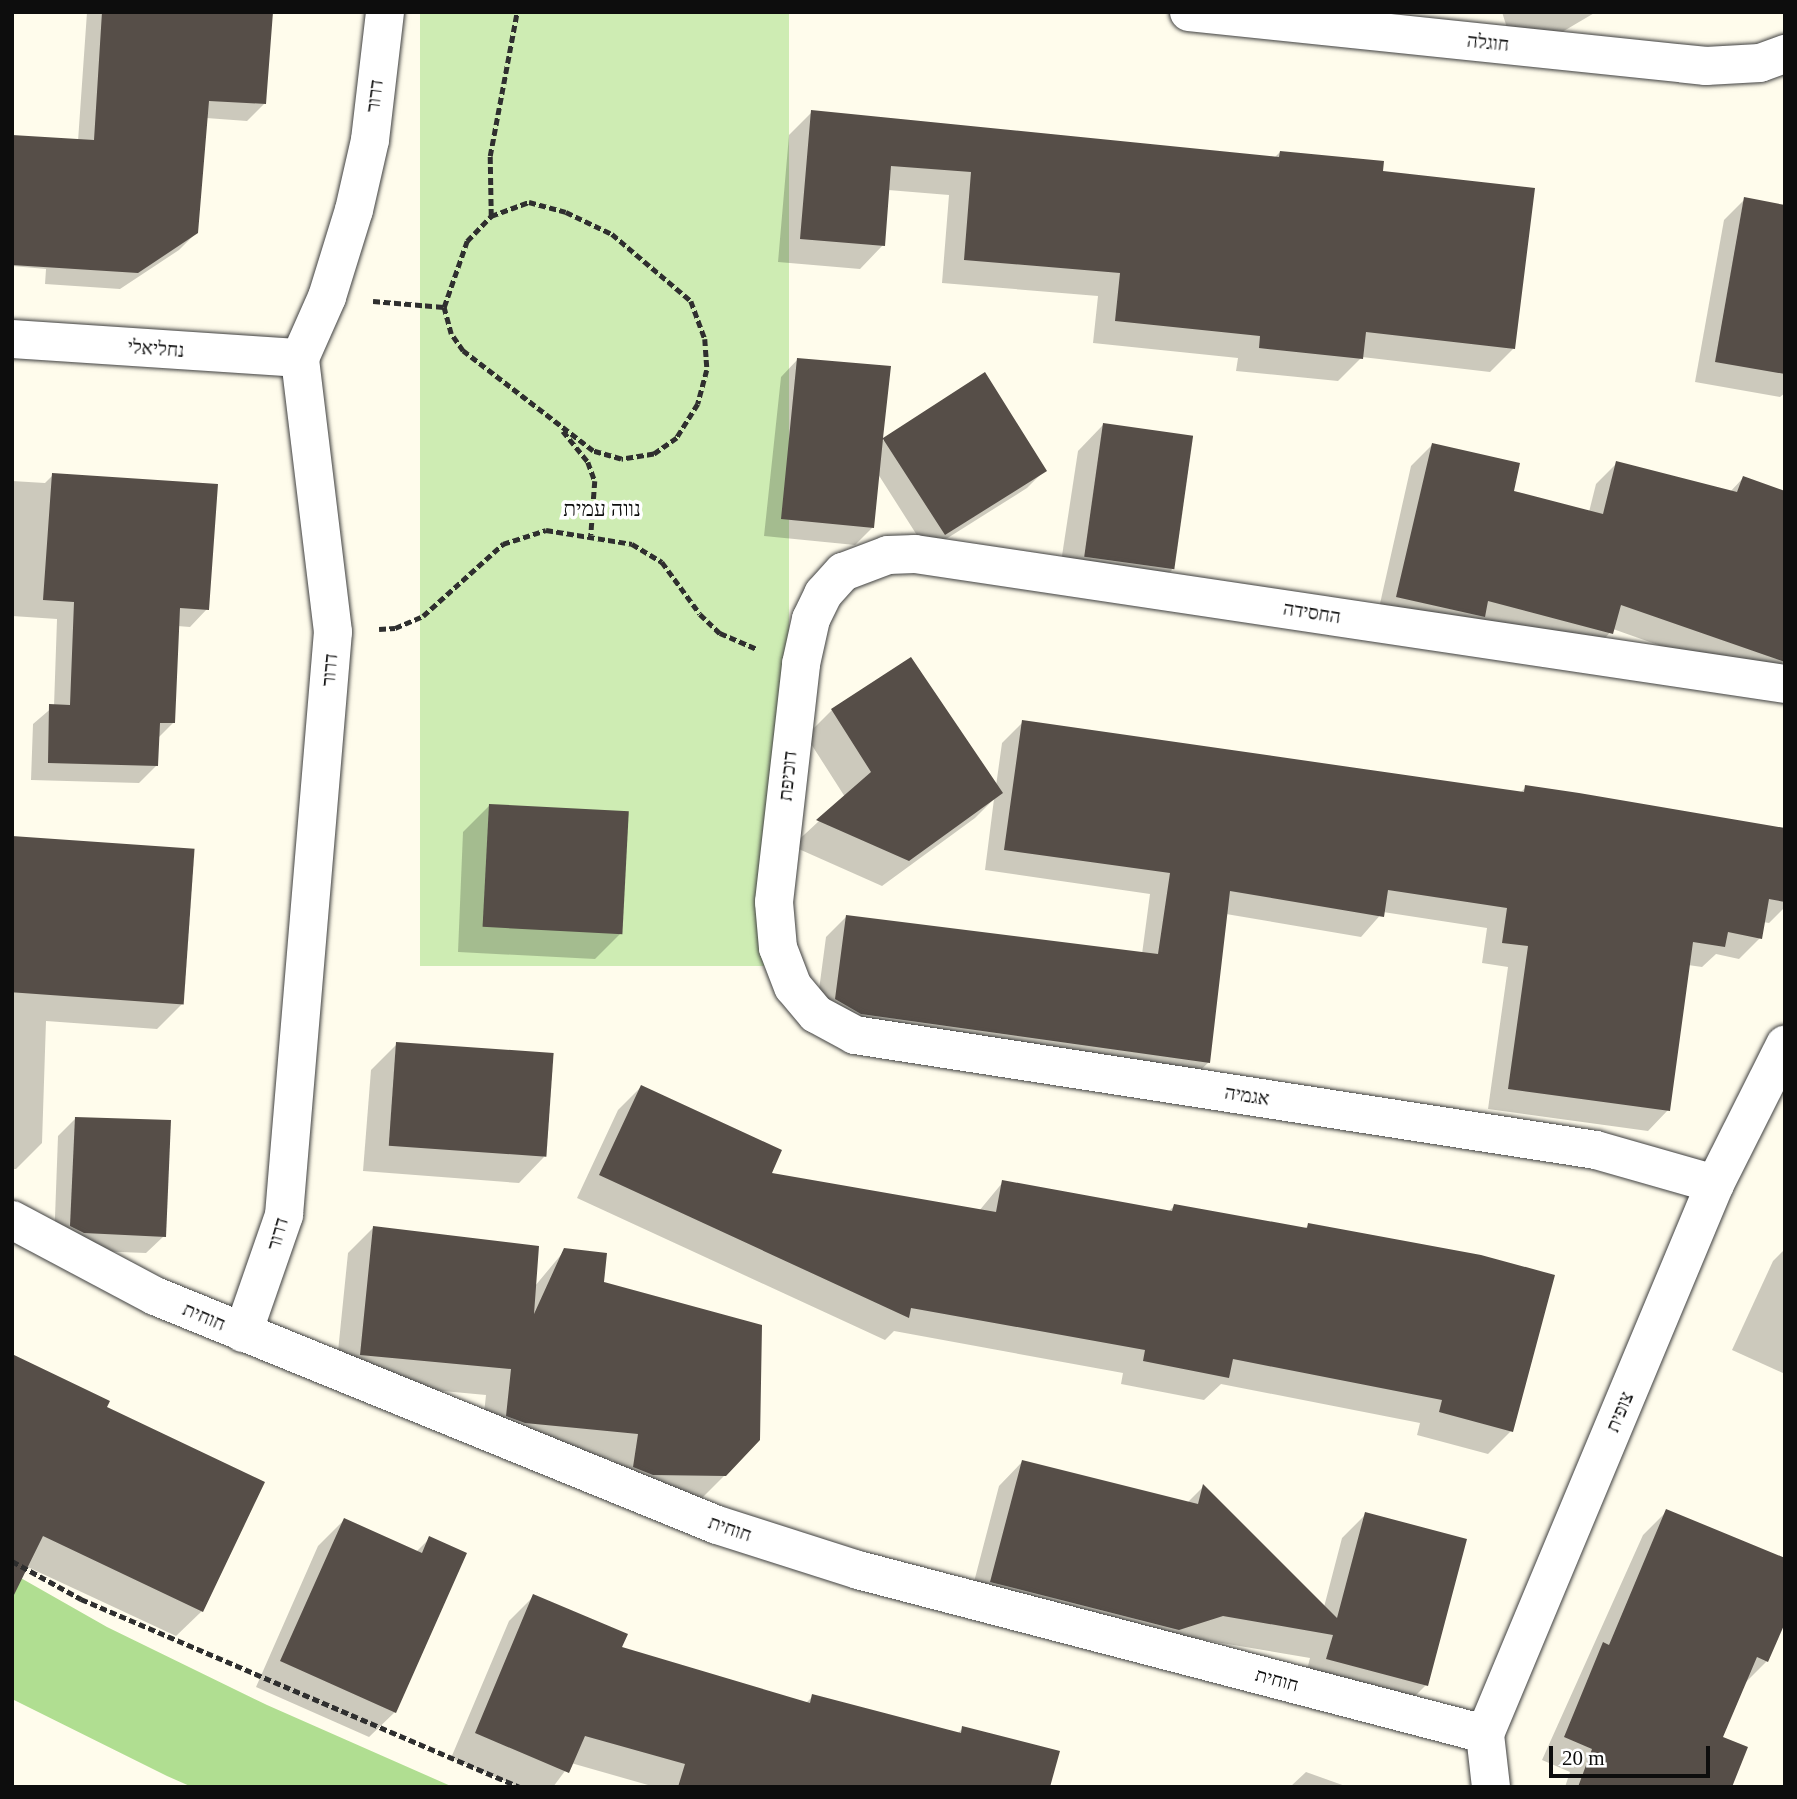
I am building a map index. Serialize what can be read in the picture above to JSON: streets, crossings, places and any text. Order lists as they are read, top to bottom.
{
  "streets": {
    "street": [
      "חוגלה",
      "דרור",
      "נחליאלי",
      "החסידה",
      "דוכיפת",
      "אגמיה",
      "חוחית",
      "צופית"
    ]
  },
  "crossings": [
    ["דרור", "נחליאלי"],
    ["דרור", "חוחית"],
    ["החסידה", "דוכיפת"],
    ["דוכיפת", "אגמיה"],
    ["אגמיה", "צופית"],
    ["חוחית", "צופית"]
  ],
  "districts": ["נווה עמית"],
  "scale_bar": "20 m"
}
